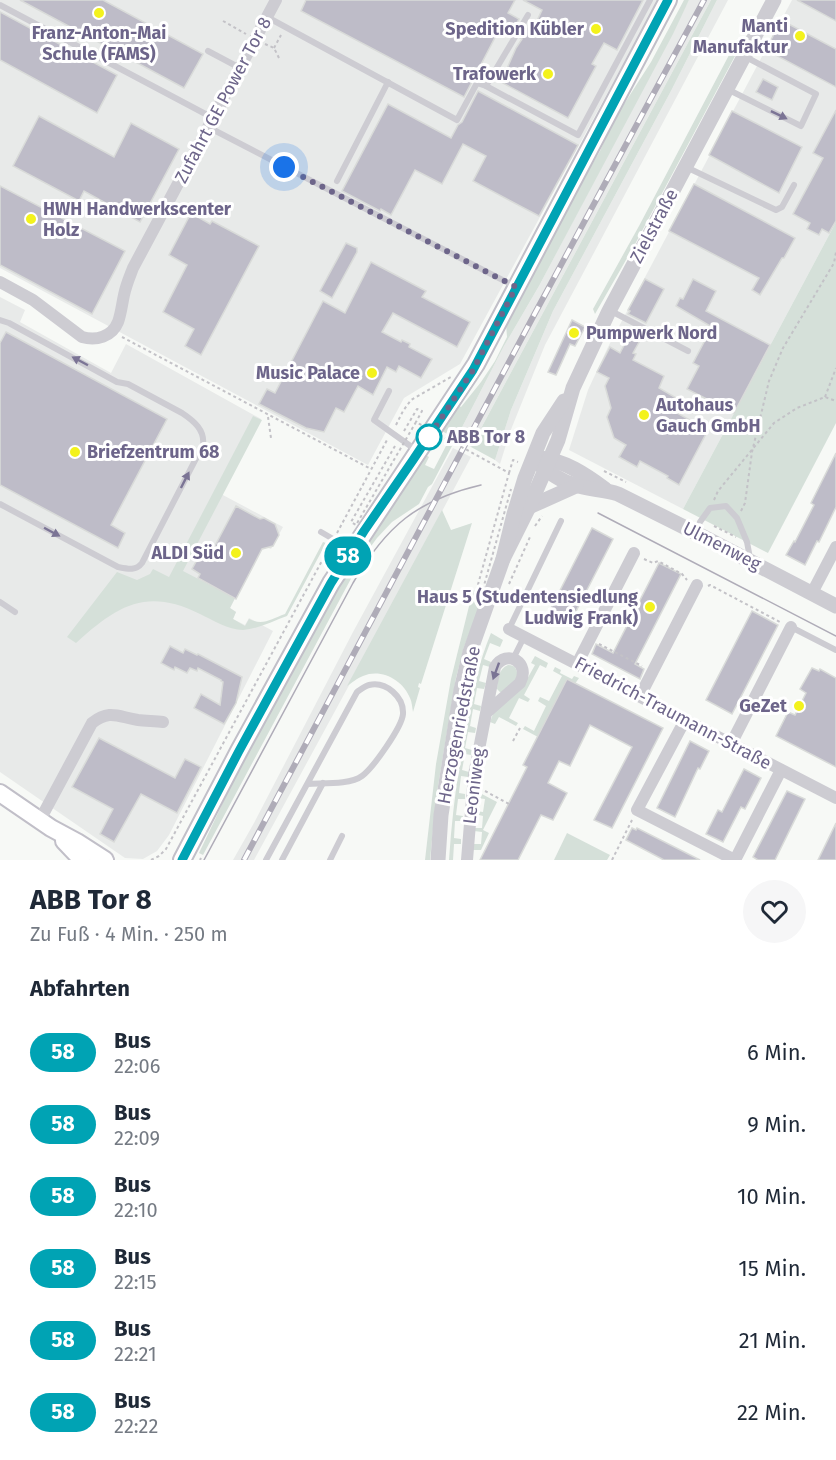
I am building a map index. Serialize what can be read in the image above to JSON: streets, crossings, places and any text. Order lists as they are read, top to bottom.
{
  "streets": {
    "street": [
      "Zufahrt GE Power Tor 8",
      "Zielstraße",
      "Ulmenweg",
      "Friedrich-Traumann-Straße",
      "Herzogenriedstraße",
      "Leoniweg"
    ]
  },
  "crossings": [
    ["Zielstraße", "Ulmenweg"],
    ["Zielstraße", "Herzogenriedstraße"],
    ["Ulmenweg", "Herzogenriedstraße"]
  ],
  "places": [
    "Franz-Anton-Mai Schule (FAMS)",
    "Spedition Kübler",
    "Manti Manufaktur",
    "Trafowerk",
    "HWH Handwerkscenter Holz",
    "Pumpwerk Nord",
    "Music Palace",
    "Autohaus Gauch GmbH",
    "ABB Tor 8",
    "Briefzentrum 68",
    "ALDI Süd",
    "Haus 5 (Studentensiedlung Ludwig Frank)",
    "GeZet"
  ],
  "lines": ["bus line 58"],
  "page": {
    "on_map": "58",
    "heading": [
      ["ABB Tor 8", "Zu Fuß · 4 Min. · 250 m"],
      "Abfahrten"
    ],
    "list": [
      {
        "mark": "58",
        "name": "Bus",
        "note": "22:06",
        "value": "6 Min."
      },
      {
        "mark": "58",
        "name": "Bus",
        "note": "22:09",
        "value": "9 Min."
      },
      {
        "mark": "58",
        "name": "Bus",
        "note": "22:10",
        "value": "10 Min."
      },
      {
        "mark": "58",
        "name": "Bus",
        "note": "22:15",
        "value": "15 Min."
      },
      {
        "mark": "58",
        "name": "Bus",
        "note": "22:21",
        "value": "21 Min."
      },
      {
        "mark": "58",
        "name": "Bus",
        "note": "22:22",
        "value": "22 Min."
      }
    ]
  }
}
